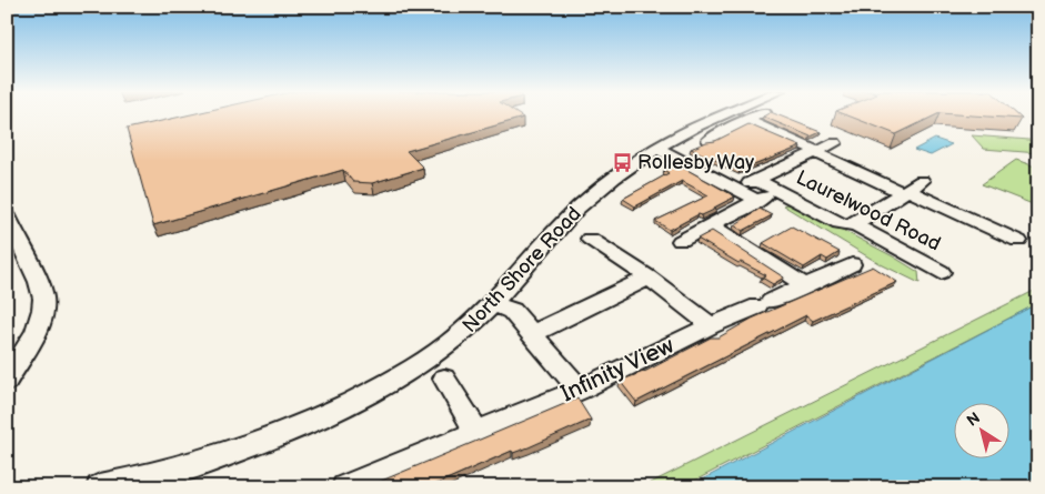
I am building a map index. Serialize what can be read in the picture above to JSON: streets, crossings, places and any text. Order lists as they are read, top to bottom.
{
  "streets": {
    "street": ["Laurelwood Road", "North Shore Road", "Infinity View"]
  },
  "places": {
    "bus stop": ["Rollesby Way"]
  },
  "north": "top left"
}
